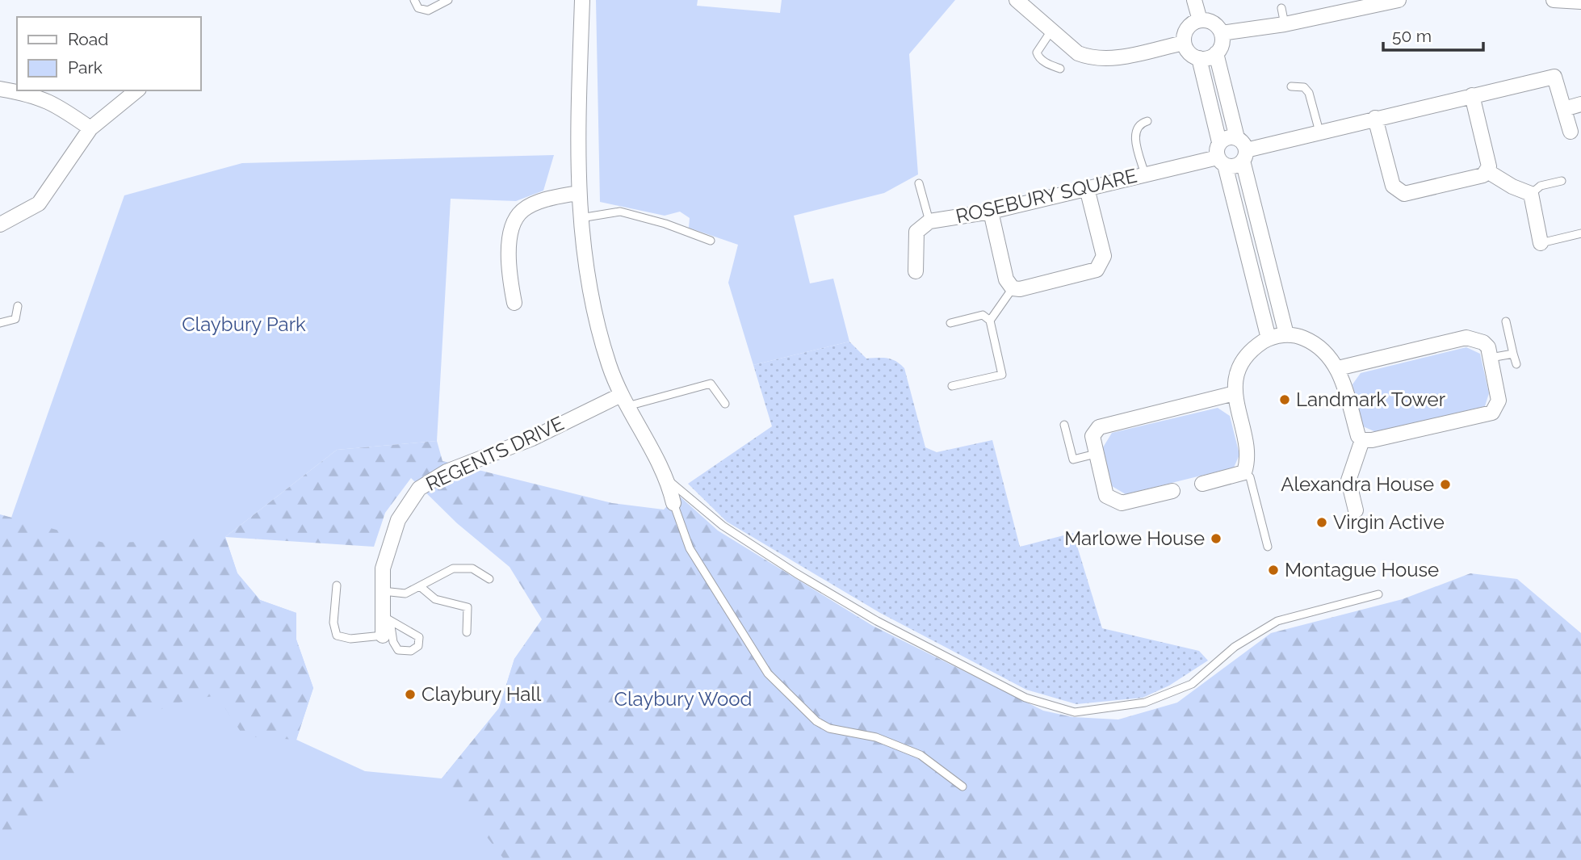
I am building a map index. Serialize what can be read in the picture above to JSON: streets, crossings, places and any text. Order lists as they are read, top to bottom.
{
  "streets": {
    "street": ["ROSEBURY SQUARE", "REGENTS DRIVE"]
  },
  "parks": ["Claybury Park", "Claybury Wood"],
  "places": [
    "Landmark Tower",
    "Alexandra House",
    "Virgin Active",
    "Marlowe House",
    "Montague House",
    "Claybury Hall"
  ],
  "legend": ["Road", "Park"],
  "scale_bar": "50 m"
}
